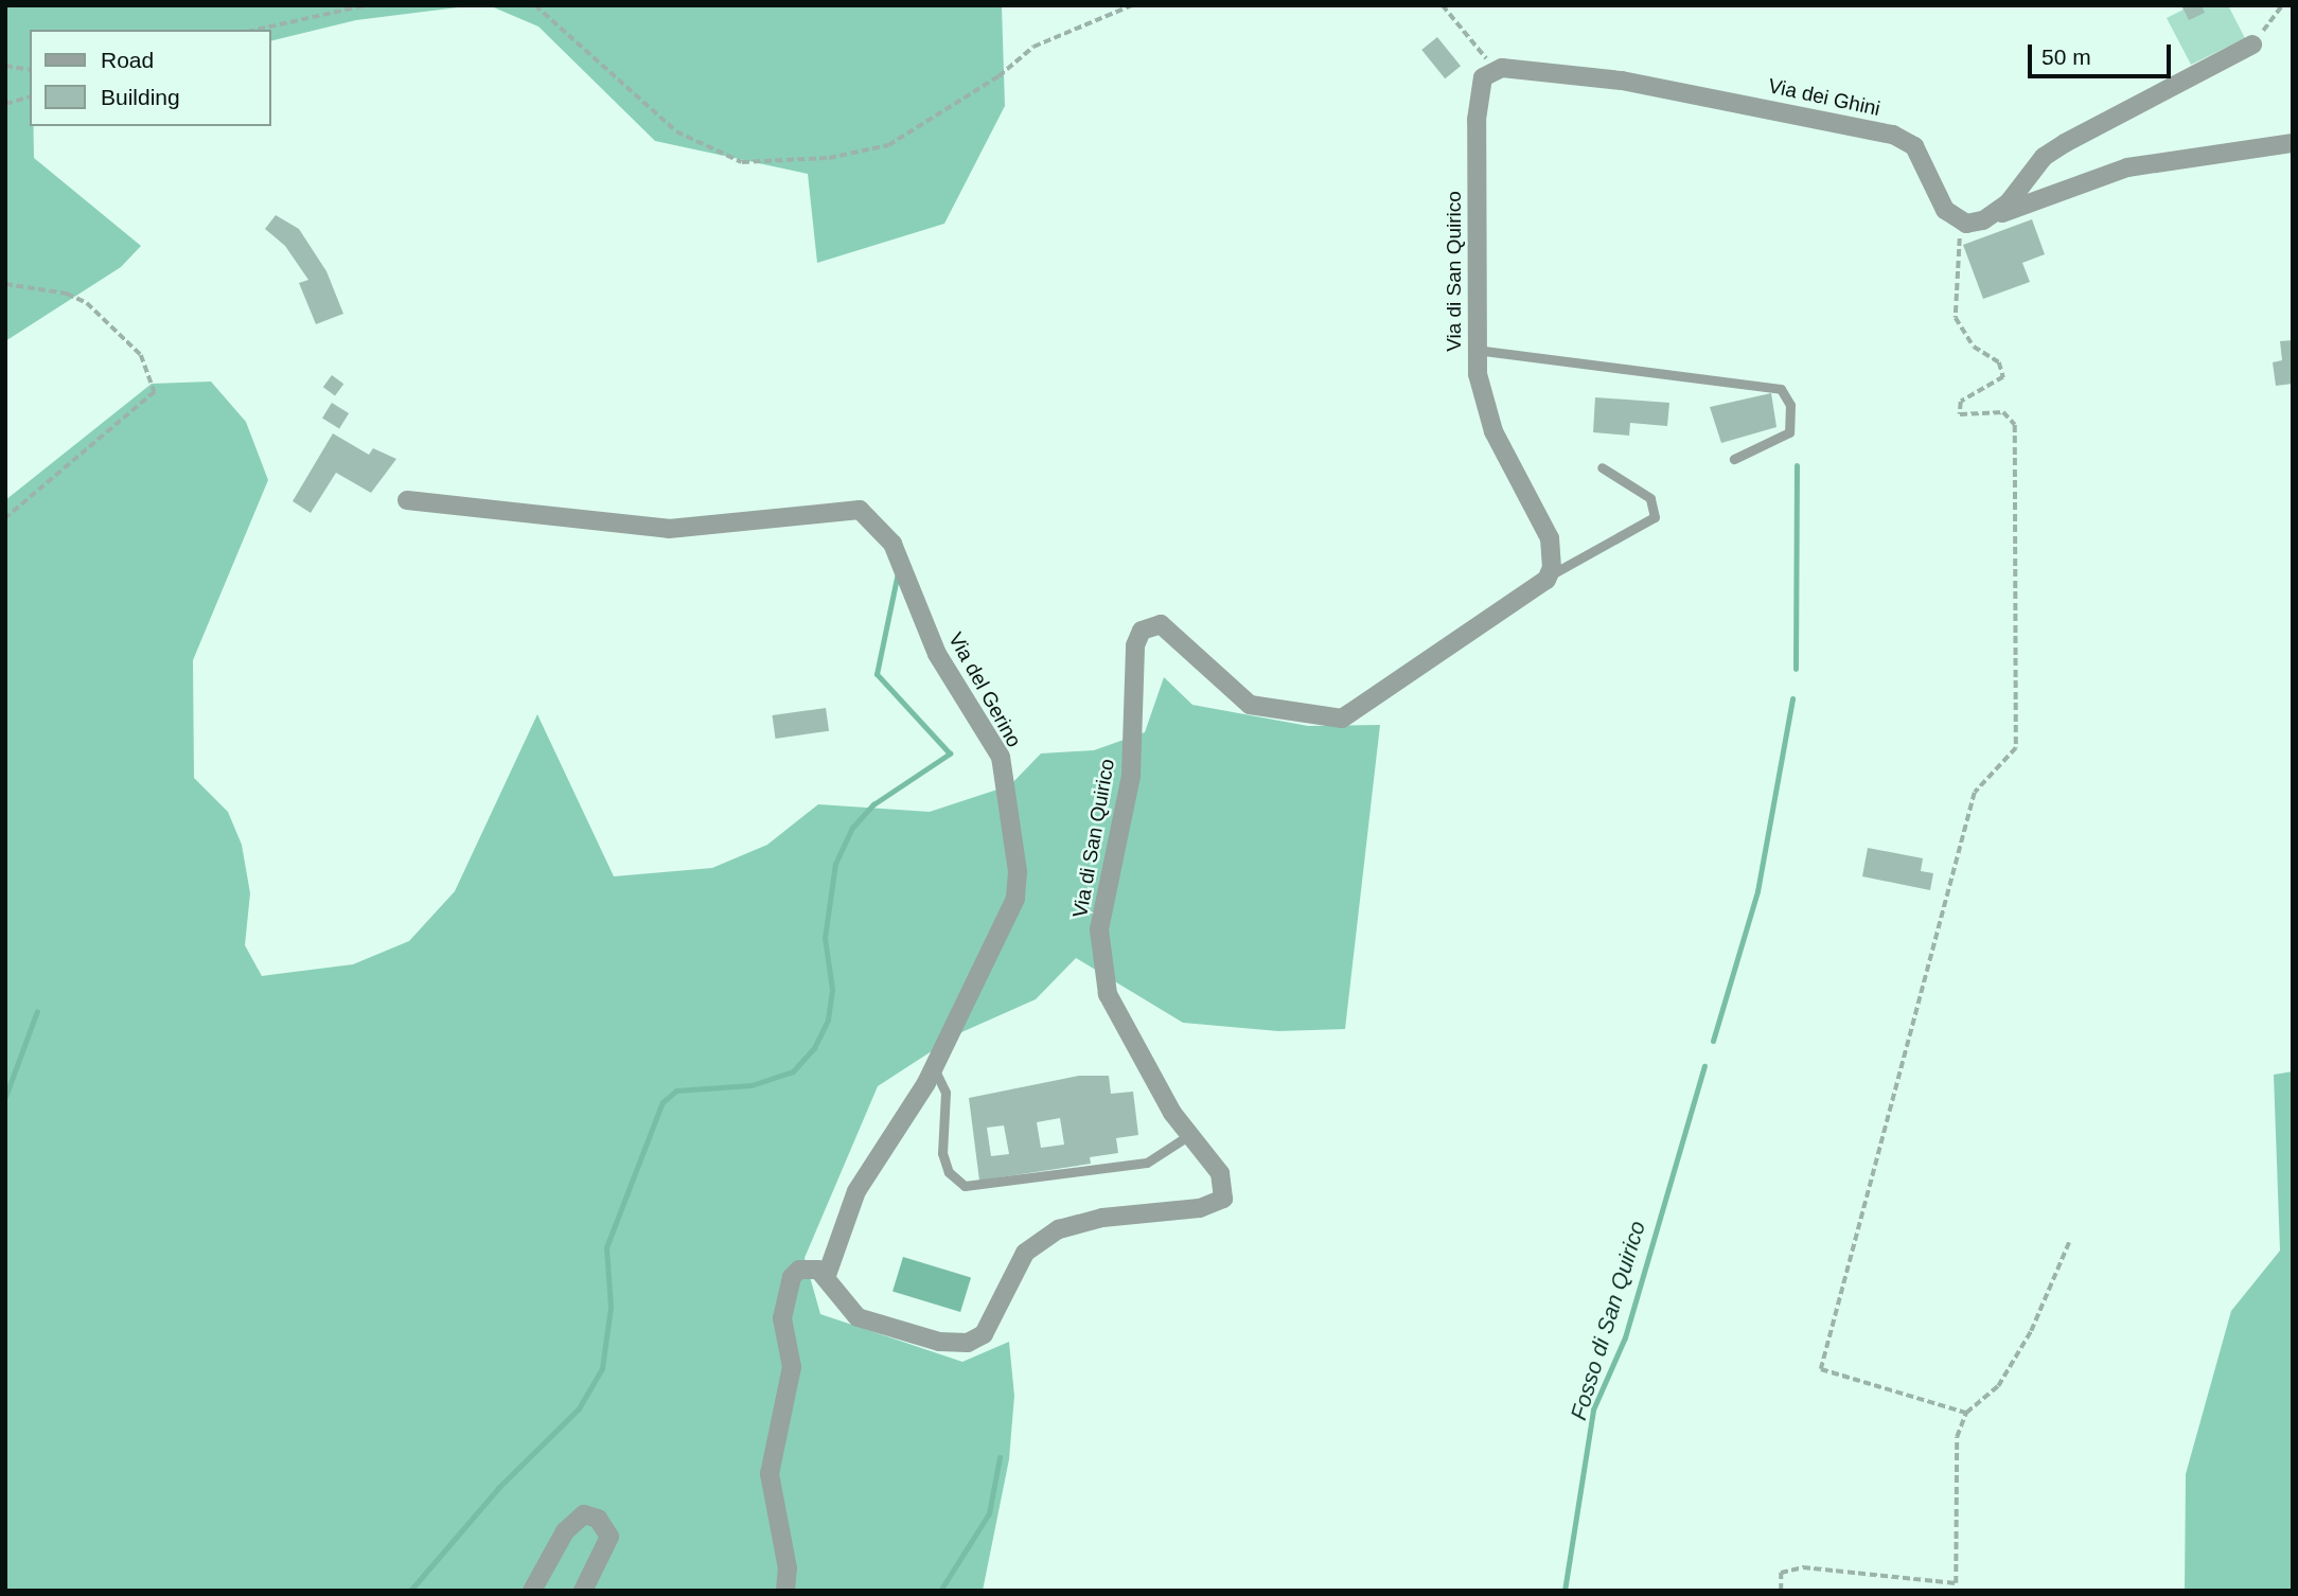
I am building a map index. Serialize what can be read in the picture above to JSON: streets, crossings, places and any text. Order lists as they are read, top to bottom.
{
  "streets": {
    "street": ["Via dei Ghini", "Via di San Quirico", "Via del Gerino"]
  },
  "crossings": [
    ["Via dei Ghini", "Via di San Quirico"],
    ["Via di San Quirico", "Via del Gerino"]
  ],
  "water": ["Fosso di San Quirico"],
  "legend": ["Road", "Building"],
  "scale_bar": "50 m"
}
